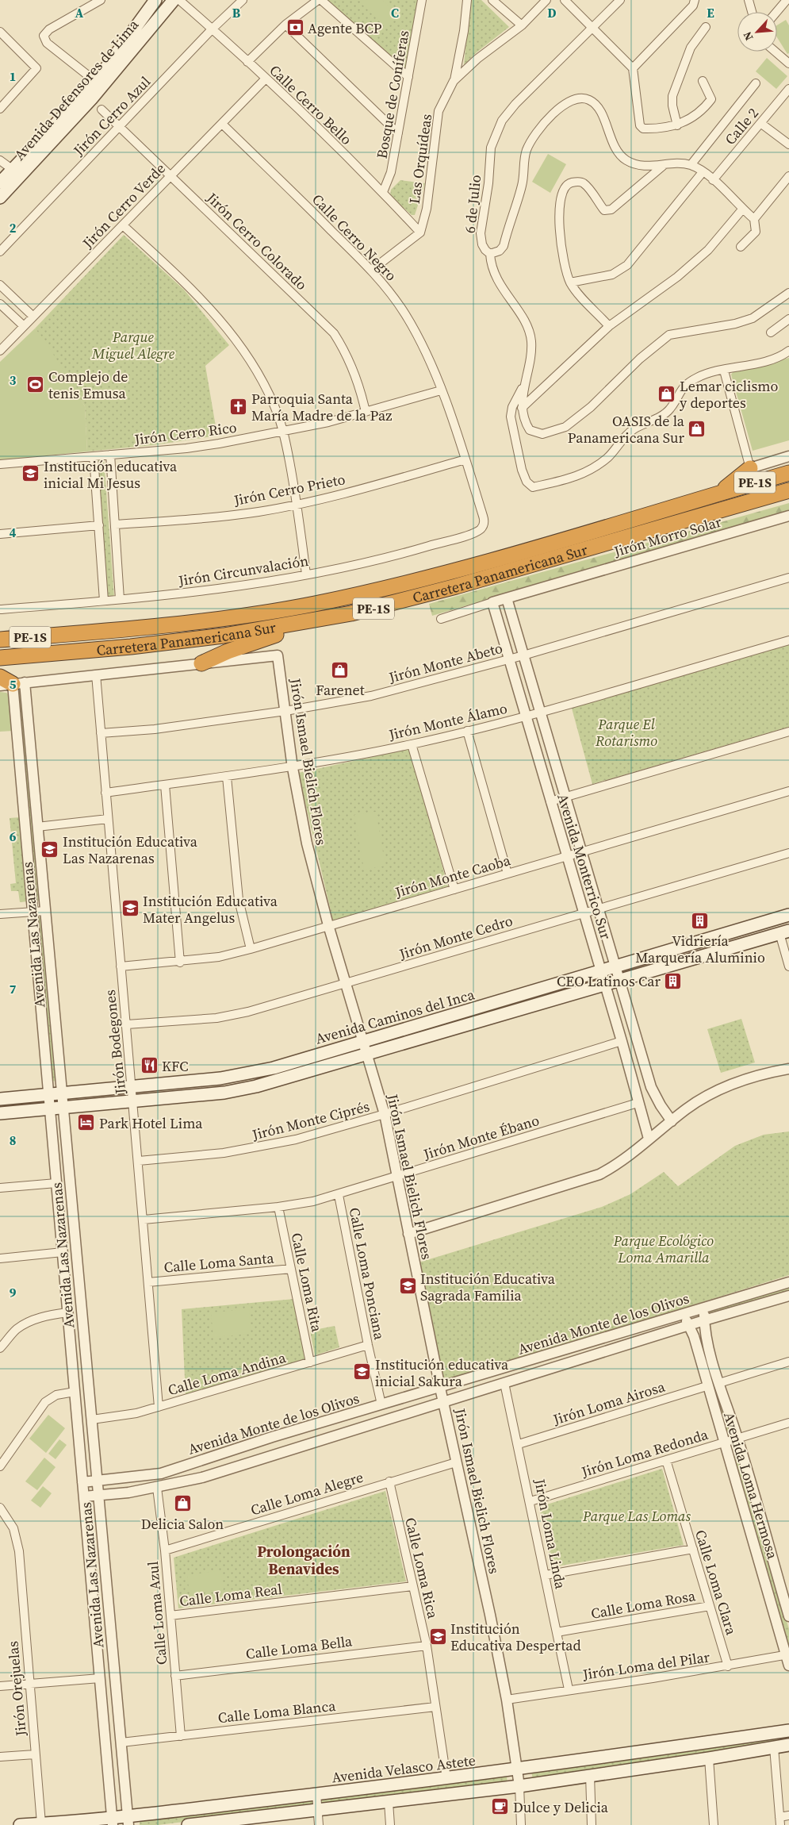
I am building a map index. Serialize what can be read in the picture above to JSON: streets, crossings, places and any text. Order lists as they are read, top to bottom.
{
  "streets": {
    "highway": ["PE-1S", "Carretera Panamericana Sur"],
    "main road": ["Avenida Defensores de Lima", "Avenida Caminos del Inca", "Avenida Velasco Astete"],
    "street": [
      "Bosque de Coníferas",
      "Calle Cerro Bello",
      "Jirón Cerro Azul",
      "Calle 2",
      "Las Orquídeas",
      "6 de Julio",
      "Jirón Cerro Verde",
      "Calle Cerro Negro",
      "Jirón Cerro Colorado",
      "Jirón Cerro Rico",
      "Jirón Cerro Prieto",
      "Jirón Morro Solar",
      "Jirón Circunvalación",
      "Jirón Monte Abeto",
      "Jirón Monte Álamo",
      "Jirón Ismael Bielich Flores",
      "Avenida Monterrico Sur",
      "Jirón Monte Caoba",
      "Avenida Las Nazarenas",
      "Jirón Monte Cedro",
      "Jirón Bodegones",
      "Jirón Monte Ciprés",
      "Jirón Monte Ébano",
      "Calle Loma Santa",
      "Calle Loma Ponciana",
      "Calle Loma Rita",
      "Avenida Monte de los Olivos",
      "Calle Loma Andina",
      "Jirón Loma Airosa",
      "Jirón Loma Redonda",
      "Avenida Loma Hermosa",
      "Calle Loma Alegre",
      "Jirón Loma Linda",
      "Calle Loma Rica",
      "Calle Loma Clara",
      "Calle Loma Real",
      "Calle Loma Rosa",
      "Calle Loma Azul",
      "Calle Loma Bella",
      "Jirón Loma del Pilar",
      "Jirón Orejuelas",
      "Calle Loma Blanca"
    ]
  },
  "crossings": [
    ["Bosque de Coníferas", "Calle Cerro Bello"],
    ["Calle Cerro Bello", "Jirón Cerro Azul"],
    ["Calle Cerro Bello", "Las Orquídeas"],
    ["Calle Cerro Bello", "Jirón Cerro Verde"],
    ["Jirón Cerro Azul", "Jirón Cerro Colorado"],
    ["Jirón Cerro Verde", "Calle Cerro Negro"],
    ["Jirón Cerro Verde", "Jirón Cerro Colorado"],
    ["Calle Cerro Negro", "Jirón Cerro Rico"],
    ["Calle Cerro Negro", "Jirón Cerro Prieto"],
    ["Calle Cerro Negro", "Jirón Circunvalación"],
    ["Jirón Cerro Colorado", "Jirón Cerro Rico"],
    ["PE-1S", "Carretera Panamericana Sur"],
    ["Jirón Morro Solar", "Avenida Monterrico Sur"],
    ["Jirón Monte Abeto", "Jirón Ismael Bielich Flores"],
    ["Jirón Monte Abeto", "Avenida Monterrico Sur"],
    ["Jirón Monte Abeto", "Jirón Bodegones"],
    ["Jirón Monte Álamo", "Jirón Ismael Bielich Flores"],
    ["Jirón Monte Álamo", "Avenida Monterrico Sur"],
    ["Jirón Monte Álamo", "Jirón Bodegones"],
    ["Jirón Ismael Bielich Flores", "Jirón Monte Caoba"],
    ["Jirón Ismael Bielich Flores", "Jirón Monte Cedro"],
    ["Jirón Ismael Bielich Flores", "Avenida Caminos del Inca"],
    ["Jirón Ismael Bielich Flores", "Jirón Monte Ciprés"],
    ["Jirón Ismael Bielich Flores", "Jirón Monte Ébano"],
    ["Jirón Ismael Bielich Flores", "Avenida Monte de los Olivos"],
    ["Jirón Ismael Bielich Flores", "Calle Loma Alegre"],
    ["Jirón Ismael Bielich Flores", "Jirón Loma del Pilar"],
    ["Jirón Ismael Bielich Flores", "Avenida Velasco Astete"],
    ["Avenida Monterrico Sur", "Jirón Monte Caoba"],
    ["Avenida Monterrico Sur", "Jirón Monte Cedro"],
    ["Avenida Monterrico Sur", "Avenida Caminos del Inca"],
    ["Avenida Monterrico Sur", "Jirón Monte Ciprés"],
    ["Avenida Monterrico Sur", "Jirón Monte Ébano"],
    ["Jirón Monte Caoba", "Jirón Bodegones"],
    ["Avenida Las Nazarenas", "Avenida Caminos del Inca"],
    ["Avenida Las Nazarenas", "Avenida Monte de los Olivos"],
    ["Avenida Las Nazarenas", "Calle Loma Andina"],
    ["Avenida Las Nazarenas", "Calle Loma Blanca"],
    ["Avenida Las Nazarenas", "Avenida Velasco Astete"],
    ["Jirón Monte Cedro", "Jirón Bodegones"],
    ["Avenida Caminos del Inca", "Jirón Bodegones"],
    ["Jirón Bodegones", "Jirón Monte Ciprés"],
    ["Jirón Bodegones", "Jirón Monte Ébano"],
    ["Jirón Bodegones", "Calle Loma Santa"],
    ["Jirón Bodegones", "Calle Loma Andina"],
    ["Jirón Monte Ébano", "Calle Loma Ponciana"],
    ["Jirón Monte Ébano", "Calle Loma Rita"],
    ["Calle Loma Santa", "Calle Loma Rita"],
    ["Calle Loma Ponciana", "Avenida Monte de los Olivos"],
    ["Calle Loma Ponciana", "Calle Loma Andina"],
    ["Calle Loma Rita", "Calle Loma Andina"],
    ["Avenida Monte de los Olivos", "Avenida Loma Hermosa"],
    ["Avenida Monte de los Olivos", "Jirón Loma Linda"],
    ["Avenida Monte de los Olivos", "Calle Loma Azul"],
    ["Jirón Loma Airosa", "Avenida Loma Hermosa"],
    ["Jirón Loma Airosa", "Jirón Loma Linda"],
    ["Jirón Loma Redonda", "Avenida Loma Hermosa"],
    ["Jirón Loma Redonda", "Jirón Loma Linda"],
    ["Jirón Loma Redonda", "Calle Loma Clara"],
    ["Avenida Loma Hermosa", "Jirón Loma del Pilar"],
    ["Calle Loma Alegre", "Calle Loma Rica"],
    ["Calle Loma Alegre", "Calle Loma Azul"],
    ["Jirón Loma Linda", "Calle Loma Rosa"],
    ["Jirón Loma Linda", "Jirón Loma del Pilar"],
    ["Calle Loma Rica", "Calle Loma Real"],
    ["Calle Loma Rica", "Calle Loma Bella"],
    ["Calle Loma Rica", "Calle Loma Blanca"],
    ["Calle Loma Rica", "Avenida Velasco Astete"],
    ["Calle Loma Clara", "Calle Loma Rosa"],
    ["Calle Loma Clara", "Jirón Loma del Pilar"],
    ["Calle Loma Real", "Calle Loma Azul"],
    ["Calle Loma Azul", "Calle Loma Bella"],
    ["Calle Loma Azul", "Calle Loma Blanca"],
    ["Jirón Orejuelas", "Avenida Velasco Astete"]
  ],
  "districts": ["Prolongación Benavides"],
  "parks": [
    "Parque Miguel Alegre",
    "Parque El Rotarismo",
    "Parque Ecológico Loma Amarilla",
    "Parque Las Lomas"
  ],
  "places": {
    "bank": ["Agente BCP"],
    "sports": ["Complejo de tenis Emusa"],
    "shop": [
      "Lemar ciclismo y deportes",
      "OASIS de la Panamericana Sur",
      "Farenet",
      "Delicia Salon"
    ],
    "church": ["Parroquia Santa María Madre de la Paz"],
    "school or university": [
      "Institución educativa inicial Mi Jesus",
      "Institución Educativa Las Nazarenas",
      "Institución Educativa Mater Angelus",
      "Institución Educativa Sagrada Familia",
      "Institución educativa inicial Sakura",
      "Institución Educativa Despertad"
    ],
    "building": ["Vidriería Marquería Aluminio", "CEO Latinos Car"],
    "restaurant": ["KFC"],
    "hotel": ["Park Hotel Lima"],
    "cafe": ["Dulce y Delicia"]
  },
  "north": "bottom left",
  "grid": {
    "columns": [
      "A",
      "B",
      "C",
      "D",
      "E"
    ],
    "rows": [
      "1",
      "2",
      "3",
      "4",
      "5",
      "6",
      "7",
      "8",
      "9"
    ]
  }
}
